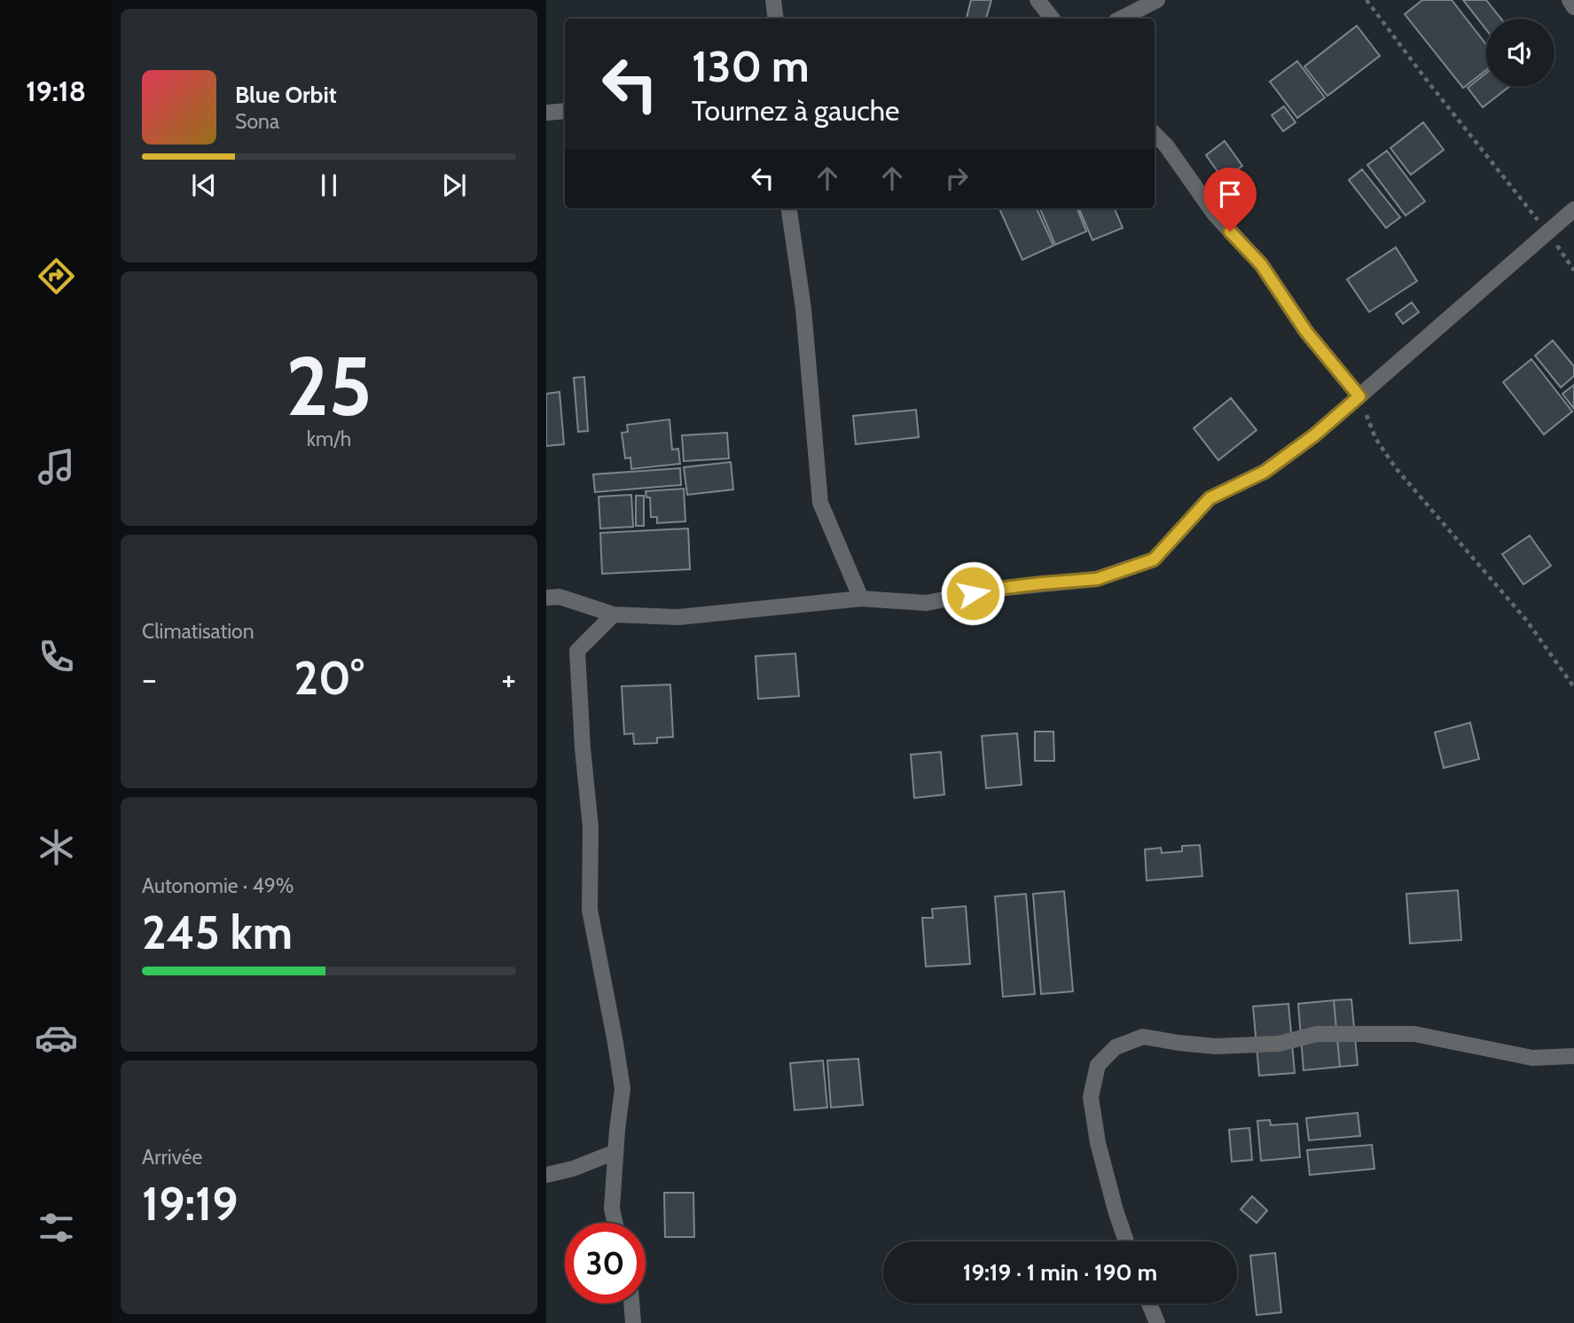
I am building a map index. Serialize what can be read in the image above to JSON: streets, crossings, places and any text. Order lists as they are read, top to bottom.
{
  "page": {
    "tabs": "19:18",
    "turn": ["130 m", "Tournez à gauche"],
    "song": ["Blue Orbit", "Sona"],
    "tile": [
      ["25", "km/h"],
      "Climatisation",
      ["Autonomie · 49%", "245 km"],
      ["Arrivée", "19:19"]
    ],
    "heat": ["−", "20°", "+"],
    "limit": "30",
    "trip": "19:19 · 1 min · 190 m"
  }
}
